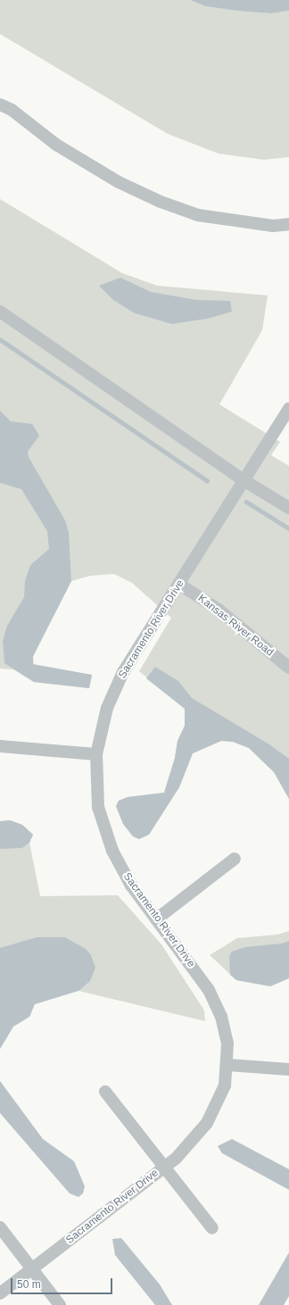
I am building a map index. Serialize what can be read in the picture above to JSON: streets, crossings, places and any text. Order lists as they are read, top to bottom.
{
  "streets": {
    "street": ["Kansas River Road", "Sacramento River Drive"]
  },
  "crossings": [
    ["Kansas River Road", "Sacramento River Drive"]
  ],
  "scale_bar": "50 m"
}
